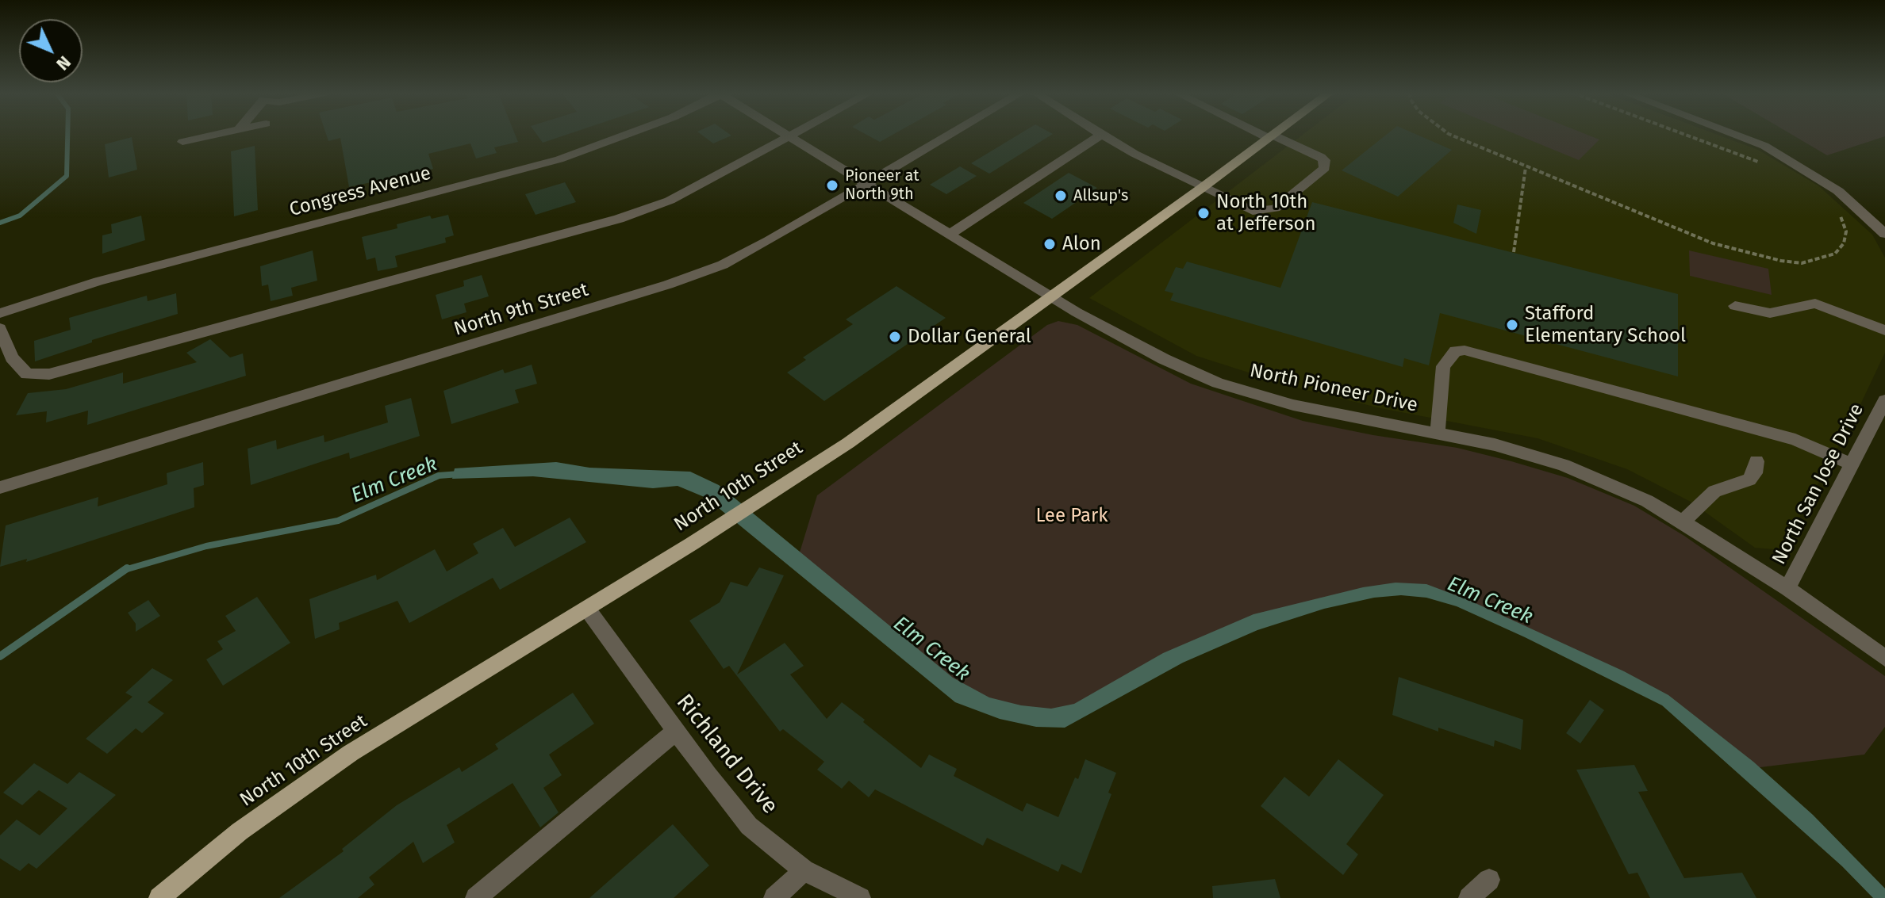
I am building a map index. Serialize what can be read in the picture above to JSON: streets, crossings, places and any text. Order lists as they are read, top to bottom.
{
  "streets": {
    "main road": ["North 10th Street"],
    "street": [
      "Congress Avenue",
      "North 9th Street",
      "North Pioneer Drive",
      "North San Jose Drive",
      "Richland Drive"
    ]
  },
  "crossings": [
    ["North 9th Street", "North Pioneer Drive"],
    ["North Pioneer Drive", "North San Jose Drive"],
    ["North Pioneer Drive", "North 10th Street"],
    ["North 10th Street", "Richland Drive"]
  ],
  "water": ["Elm Creek"],
  "parks": ["Lee Park"],
  "places": [
    "Pioneer at North 9th",
    "Allsup's",
    "North 10th at Jefferson",
    "Alon",
    "Stafford Elementary School",
    "Dollar General"
  ],
  "north": "bottom right"
}
